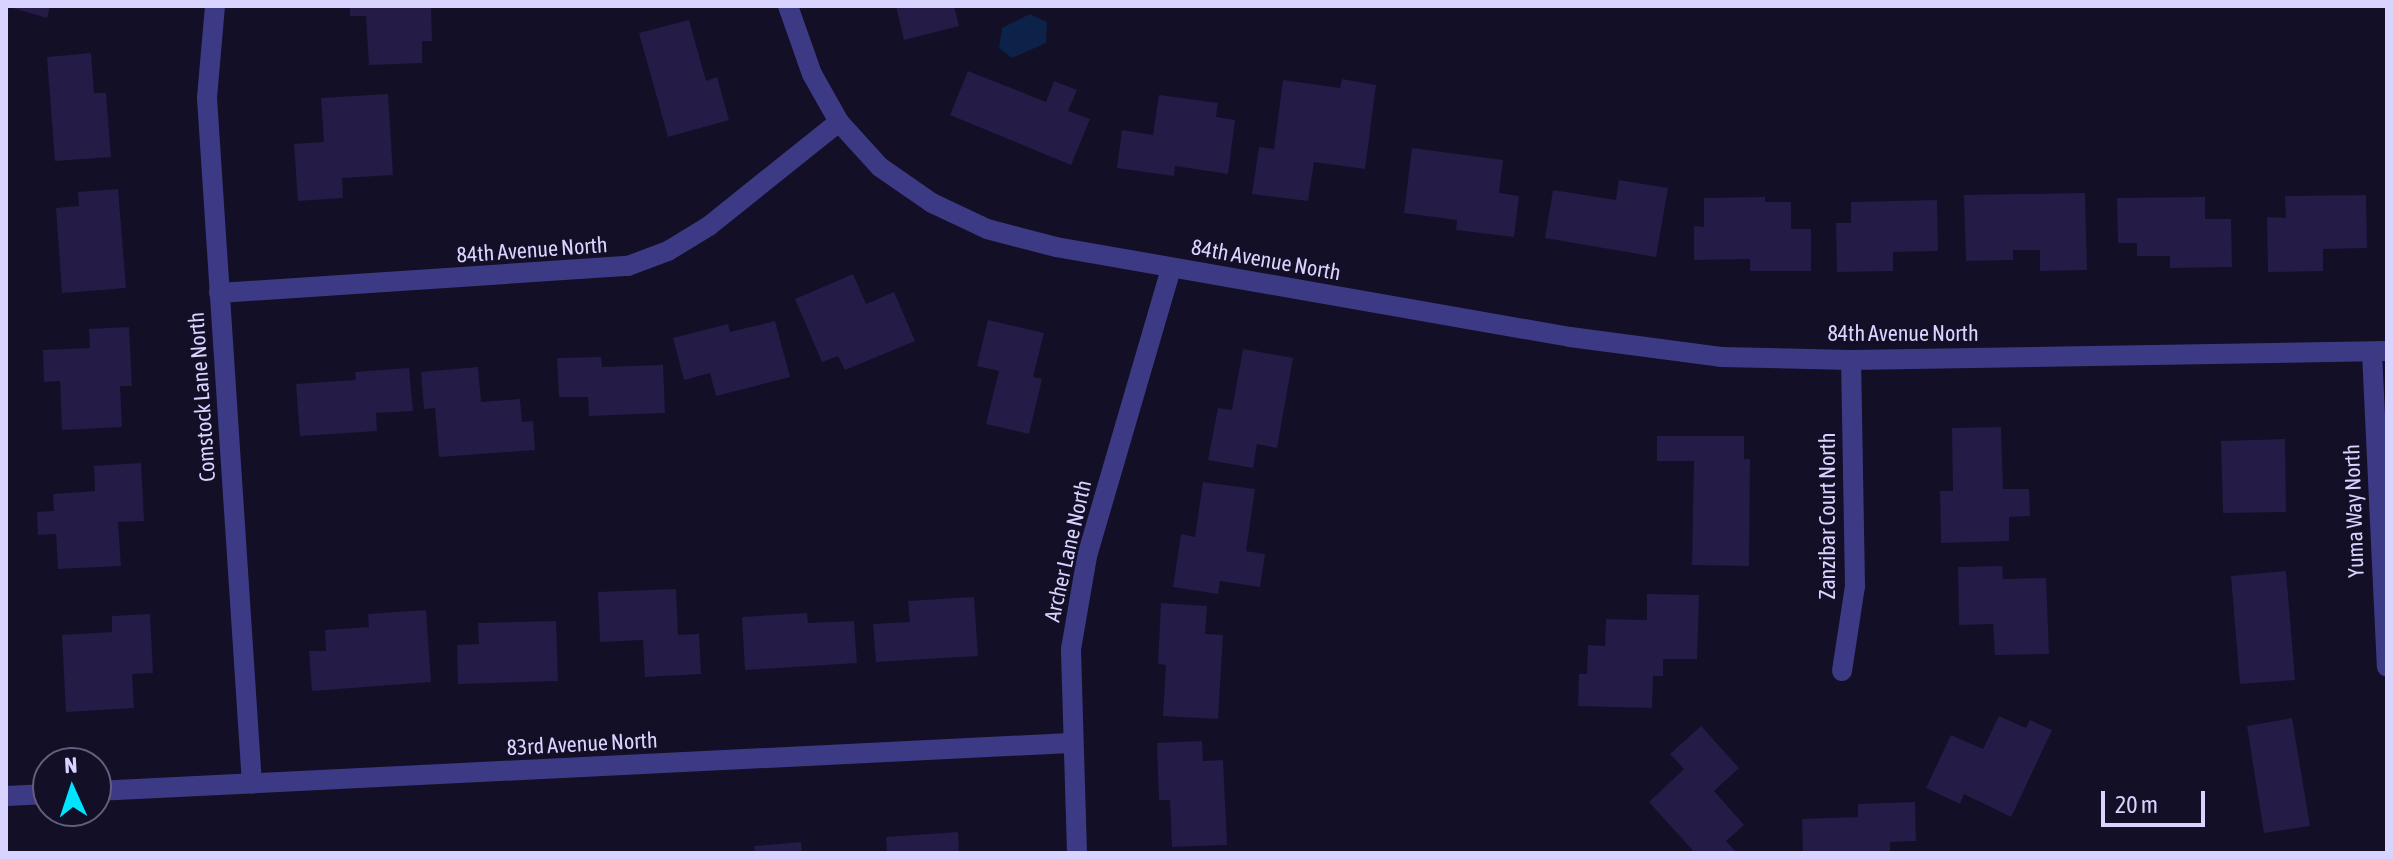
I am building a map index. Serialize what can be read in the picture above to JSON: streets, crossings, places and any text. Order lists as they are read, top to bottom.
{
  "streets": {
    "street": [
      "84th Avenue North",
      "Comstock Lane North",
      "Yuma Way North",
      "Zanzibar Court North",
      "Archer Lane North",
      "83rd Avenue North"
    ]
  },
  "crossings": [
    ["84th Avenue North", "Comstock Lane North"],
    ["84th Avenue North", "Yuma Way North"],
    ["84th Avenue North", "Zanzibar Court North"],
    ["84th Avenue North", "Archer Lane North"],
    ["Comstock Lane North", "83rd Avenue North"],
    ["Archer Lane North", "83rd Avenue North"]
  ],
  "scale_bar": "20 m",
  "north": "top"
}
